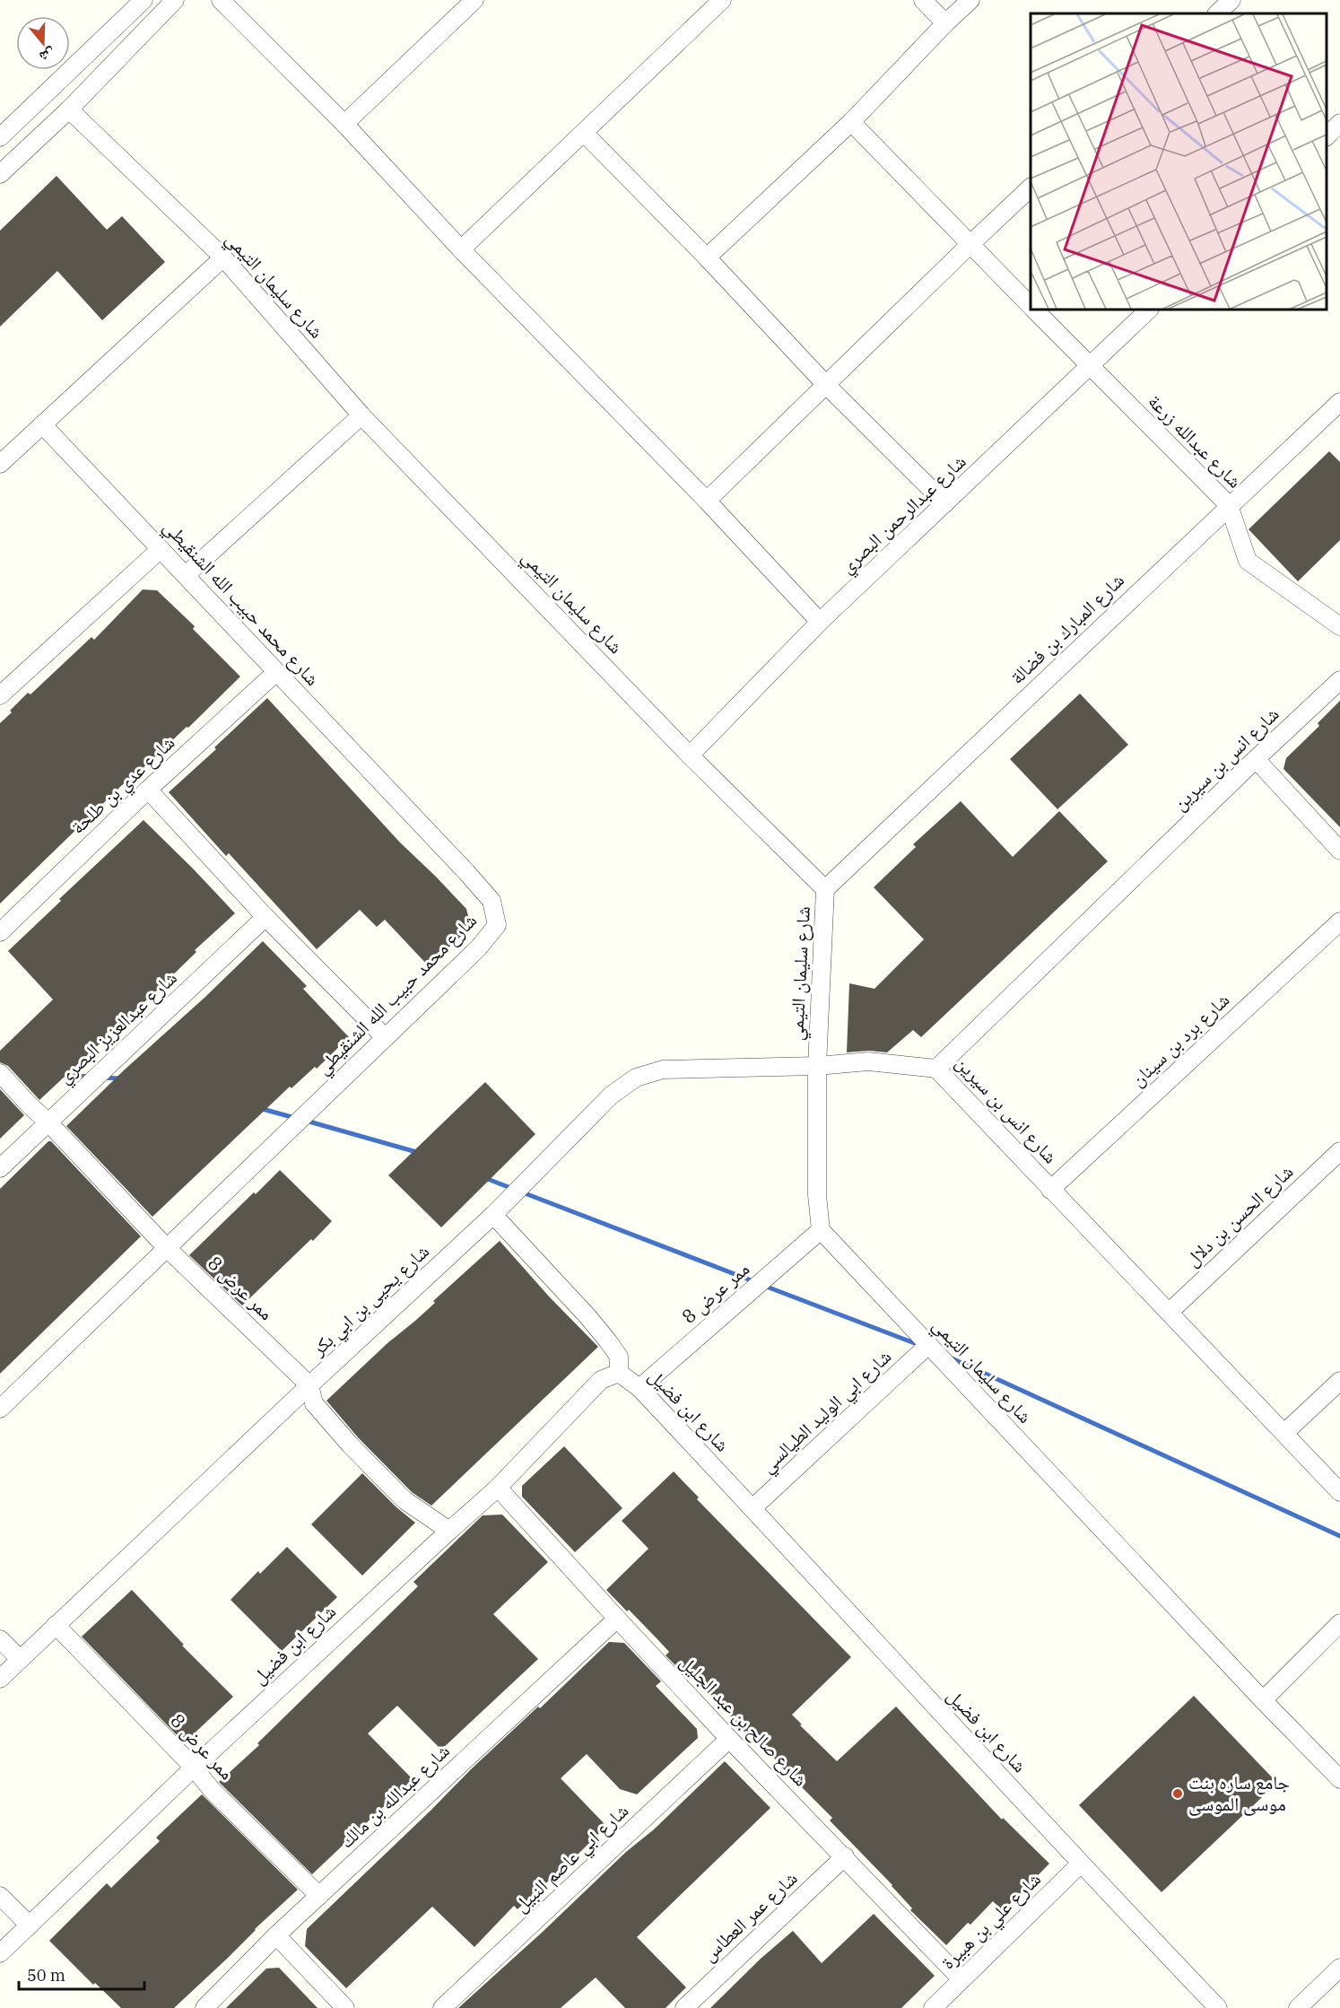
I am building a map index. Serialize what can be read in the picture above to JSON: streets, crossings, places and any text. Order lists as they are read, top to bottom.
{
  "streets": {
    "street": [
      "شارع سليمان التيمي",
      "شارع عبدالله زرعة",
      "شارع عبدالرحمن البصري",
      "شارع محمد حبيب الله الشنقيطي",
      "شارع المبارك بن فضالة",
      "شارع انس بن سيرين",
      "شارع عدي بن طلحة",
      "شارع عبدالعزيز البصري",
      "شارع برد بن سينان",
      "شارع الحسن بن دلال",
      "ممر عرض 8",
      "شارع يحيى بن ابي بكر",
      "شارع ابن فضيل",
      "شارع ابي الوليد الطيالسي",
      "شارع صالح بن عبد الجليل",
      "شارع عبدالله بن مالك",
      "شارع ابي عاصم النبيل",
      "شارع عمر العطاس",
      "شارع علي بن هبيرة"
    ]
  },
  "crossings": [
    ["شارع سليمان التيمي", "شارع عبدالرحمن البصري"],
    ["شارع سليمان التيمي", "شارع المبارك بن فضالة"],
    ["شارع سليمان التيمي", "ممر عرض 8"],
    ["شارع سليمان التيمي", "شارع يحيى بن ابي بكر"],
    ["شارع سليمان التيمي", "شارع ابي الوليد الطيالسي"],
    ["شارع عبدالله زرعة", "شارع عبدالرحمن البصري"],
    ["شارع عبدالله زرعة", "شارع المبارك بن فضالة"],
    ["شارع محمد حبيب الله الشنقيطي", "شارع عدي بن طلحة"],
    ["شارع محمد حبيب الله الشنقيطي", "ممر عرض 8"],
    ["شارع انس بن سيرين", "شارع برد بن سينان"],
    ["شارع انس بن سيرين", "شارع الحسن بن دلال"],
    ["شارع انس بن سيرين", "شارع يحيى بن ابي بكر"],
    ["شارع عبدالعزيز البصري", "ممر عرض 8"],
    ["ممر عرض 8", "شارع يحيى بن ابي بكر"],
    ["ممر عرض 8", "شارع ابن فضيل"],
    ["ممر عرض 8", "شارع عبدالله بن مالك"],
    ["شارع ابن فضيل", "شارع ابي الوليد الطيالسي"],
    ["شارع ابن فضيل", "شارع صالح بن عبد الجليل"],
    ["شارع ابن فضيل", "شارع علي بن هبيرة"],
    ["شارع صالح بن عبد الجليل", "شارع عبدالله بن مالك"],
    ["شارع صالح بن عبد الجليل", "شارع ابي عاصم النبيل"],
    ["شارع صالح بن عبد الجليل", "شارع عمر العطاس"],
    ["شارع صالح بن عبد الجليل", "شارع علي بن هبيرة"]
  ],
  "places": ["جامع ساره بنت موسى الموسى"],
  "scale_bar": "50 m",
  "north": "bottom"
}
